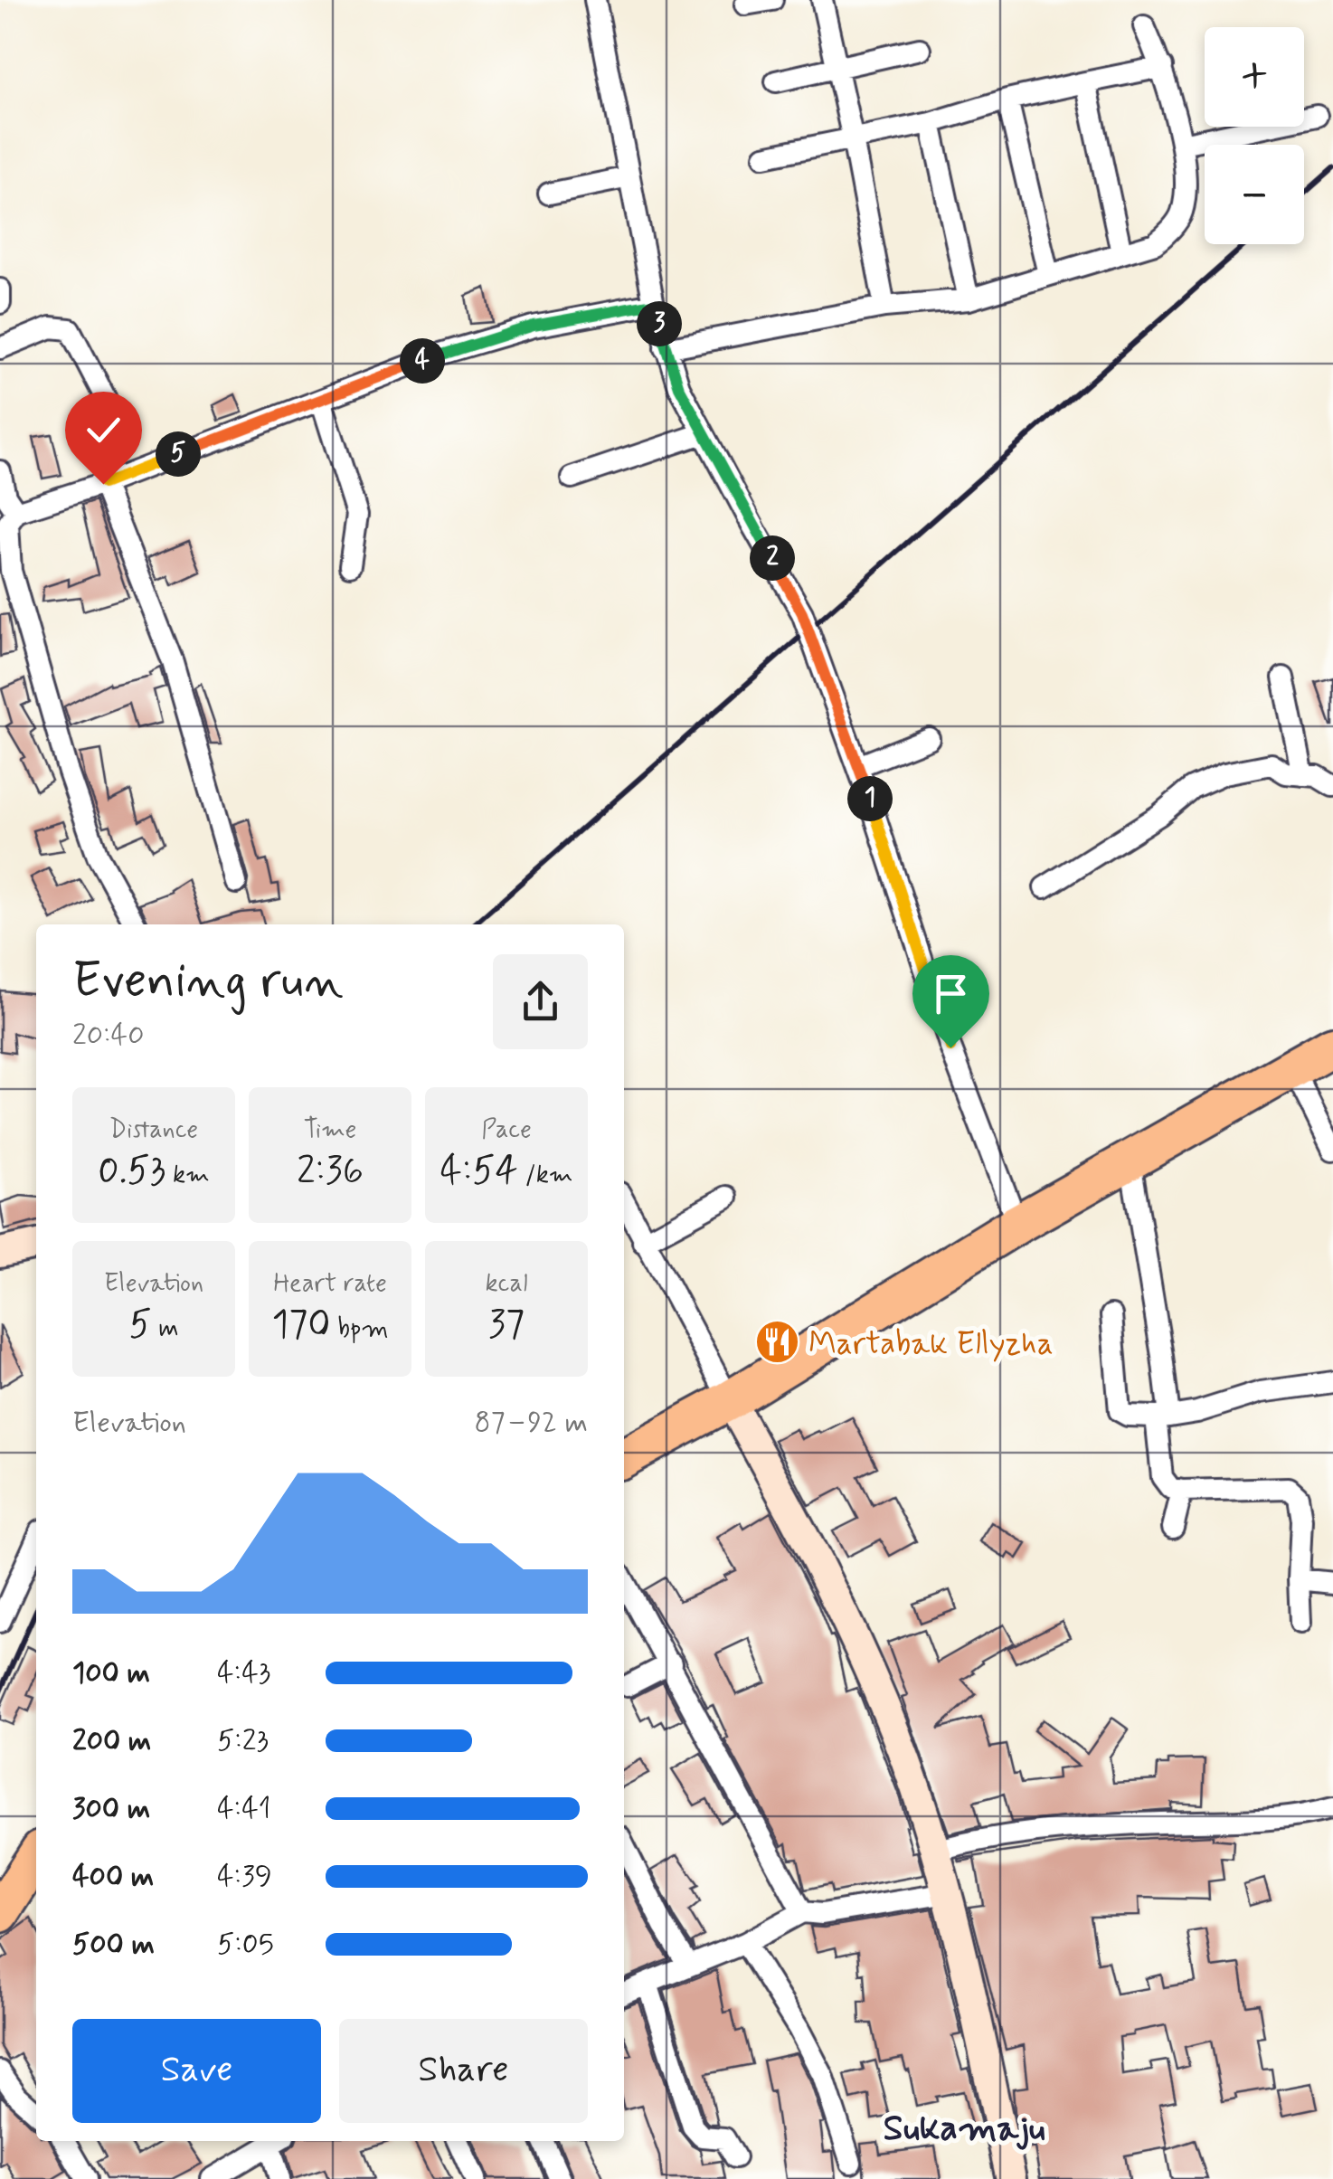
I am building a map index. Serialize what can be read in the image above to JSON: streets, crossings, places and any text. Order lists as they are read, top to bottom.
{
  "districts": ["Sukamaju"],
  "places": {
    "restaurant": ["Martabak Ellyzha"]
  },
  "page": {
    "map_buttons": ["+", "−"],
    "pins": [
      "3",
      "4",
      "5",
      "2",
      "1"
    ],
    "heading": ["Evening run", "20:40"],
    "stats": [
      ["Distance", "0.53 km"],
      ["Time", "2:36"],
      ["Pace", "4:54 /km"],
      ["Elevation", "5 m"],
      ["Heart rate", "170 bpm"],
      ["kcal", "37"]
    ],
    "chart": ["Elevation", "87–92 m"],
    "list": [
      {
        "name": "100 m",
        "note": "4:43"
      },
      {
        "name": "200 m",
        "note": "5:23"
      },
      {
        "name": "300 m",
        "note": "4:41"
      },
      {
        "name": "400 m",
        "note": "4:39"
      },
      {
        "name": "500 m",
        "note": "5:05"
      }
    ],
    "buttons": ["Save", "Share"]
  }
}
